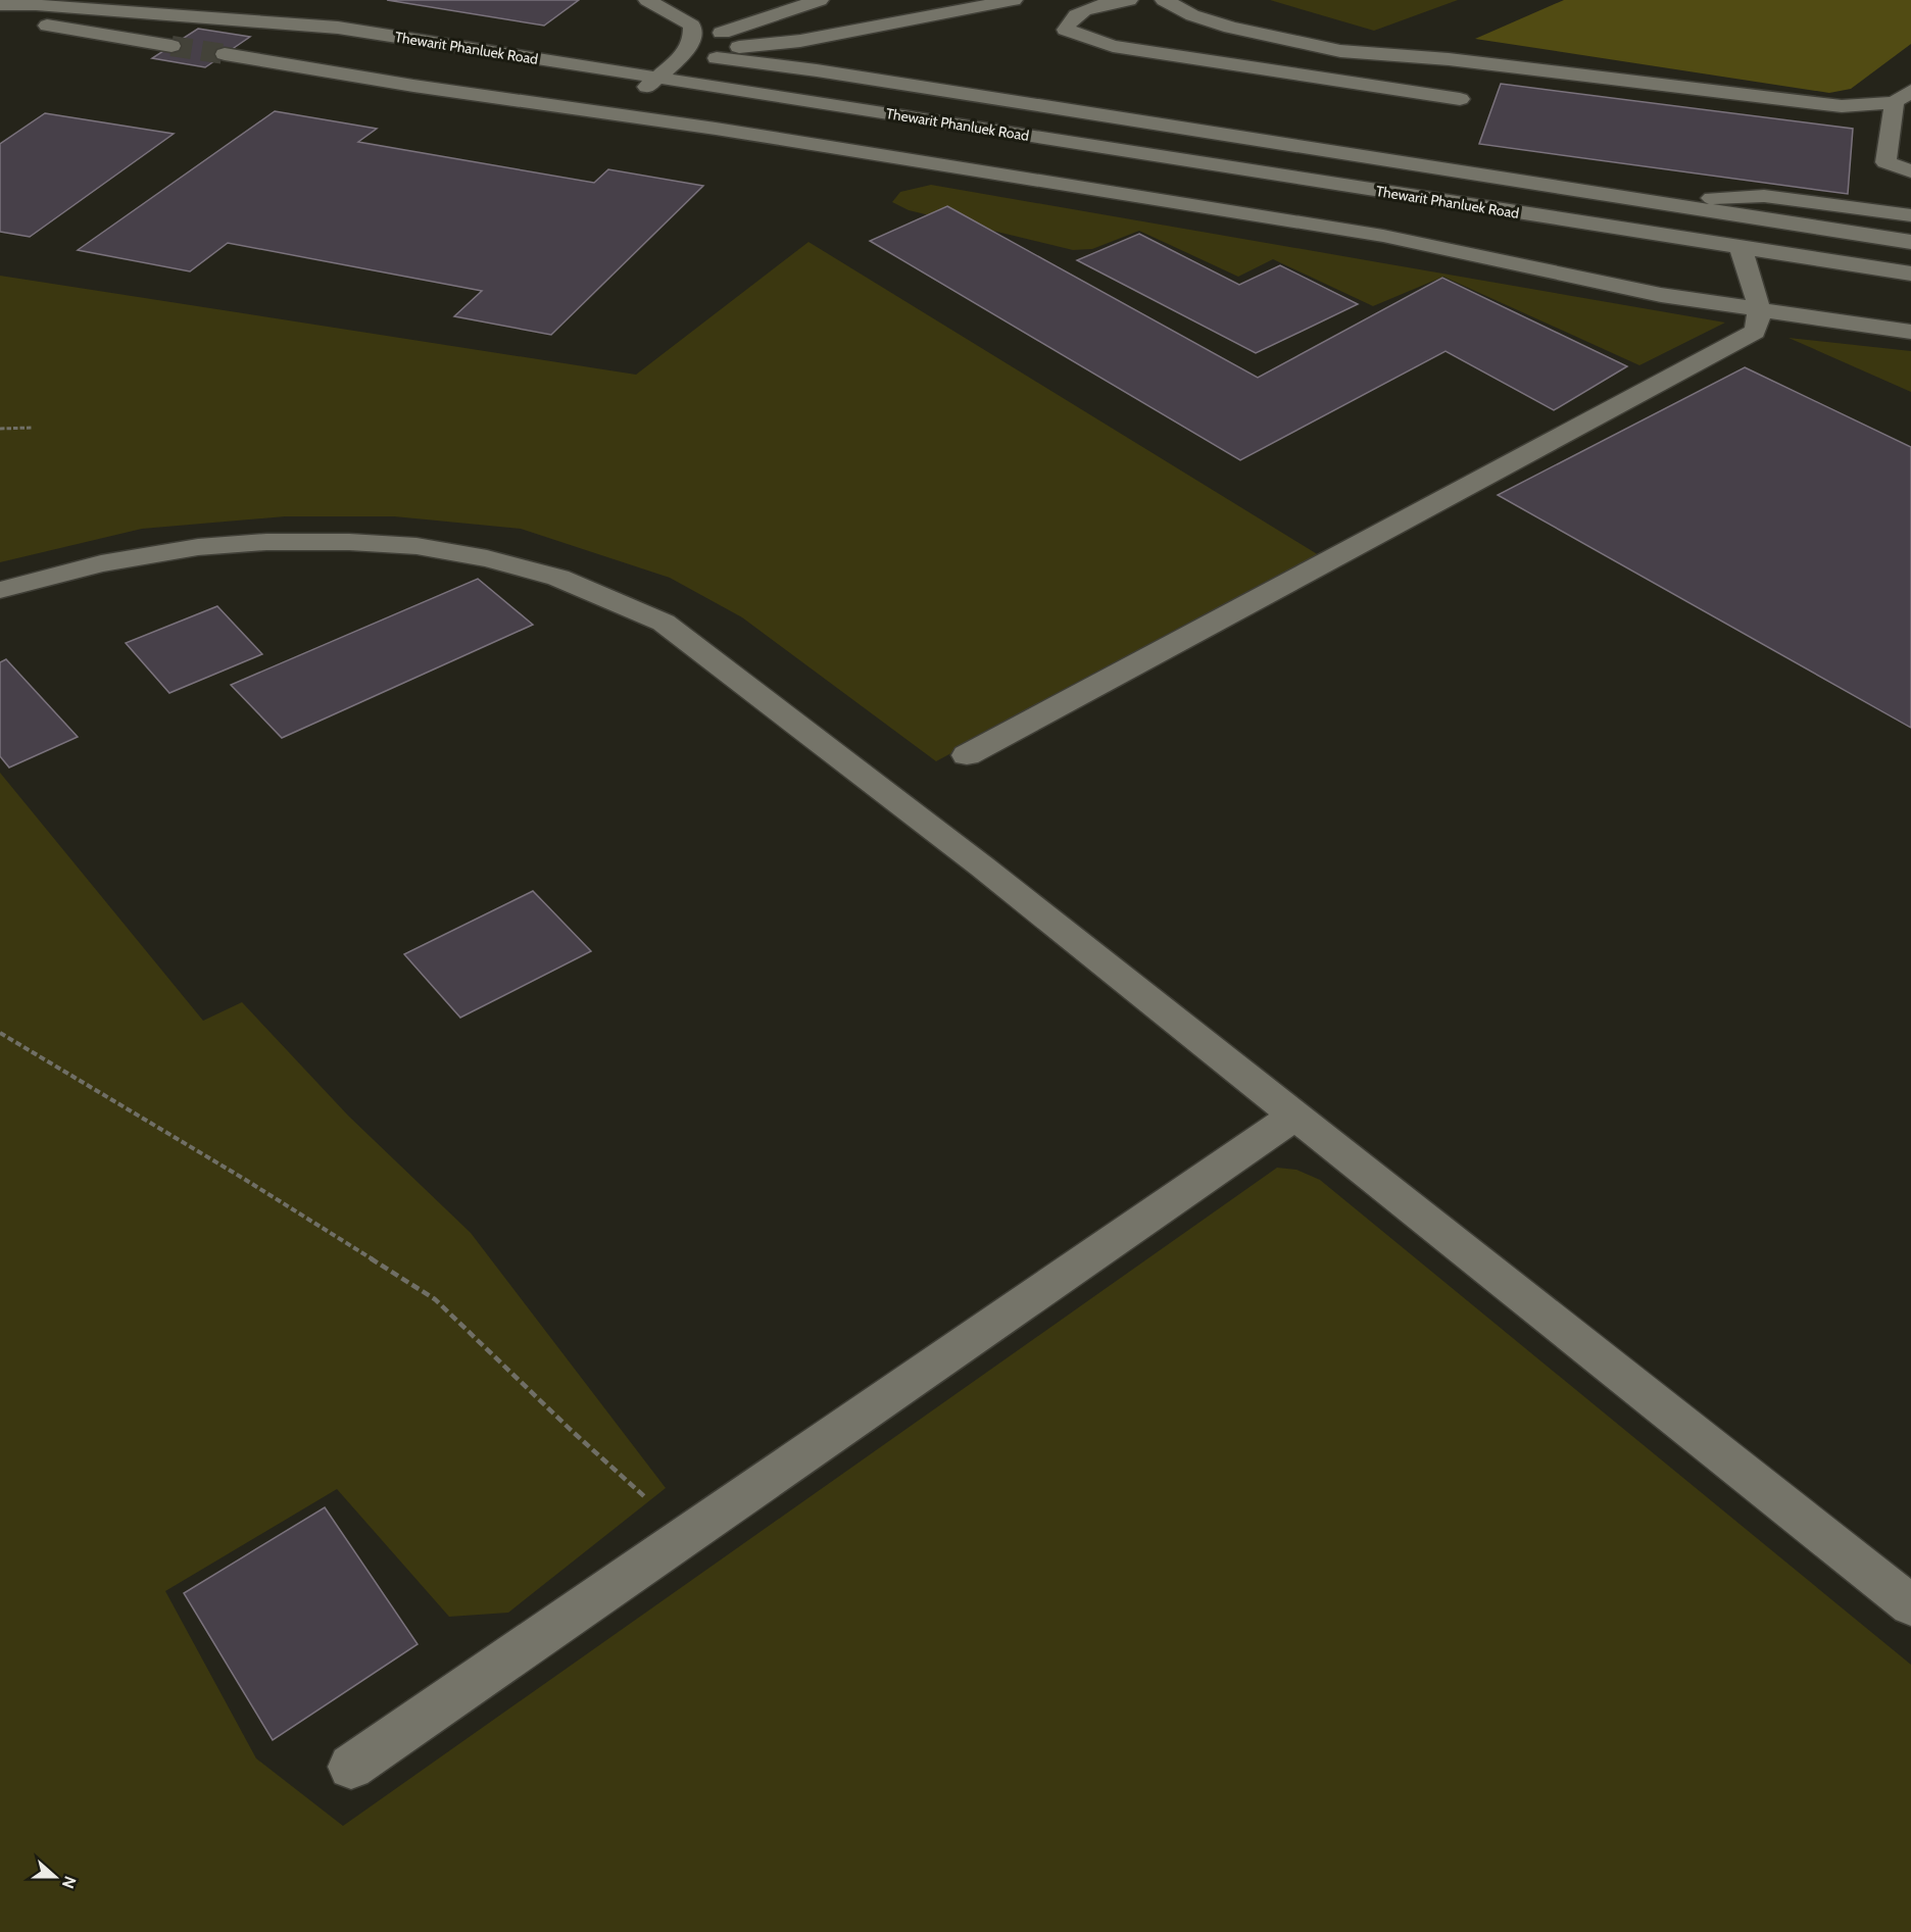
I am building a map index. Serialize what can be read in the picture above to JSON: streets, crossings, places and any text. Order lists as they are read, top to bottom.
{
  "streets": {
    "street": ["Thewarit Phanluek Road"]
  },
  "north": "right"
}
